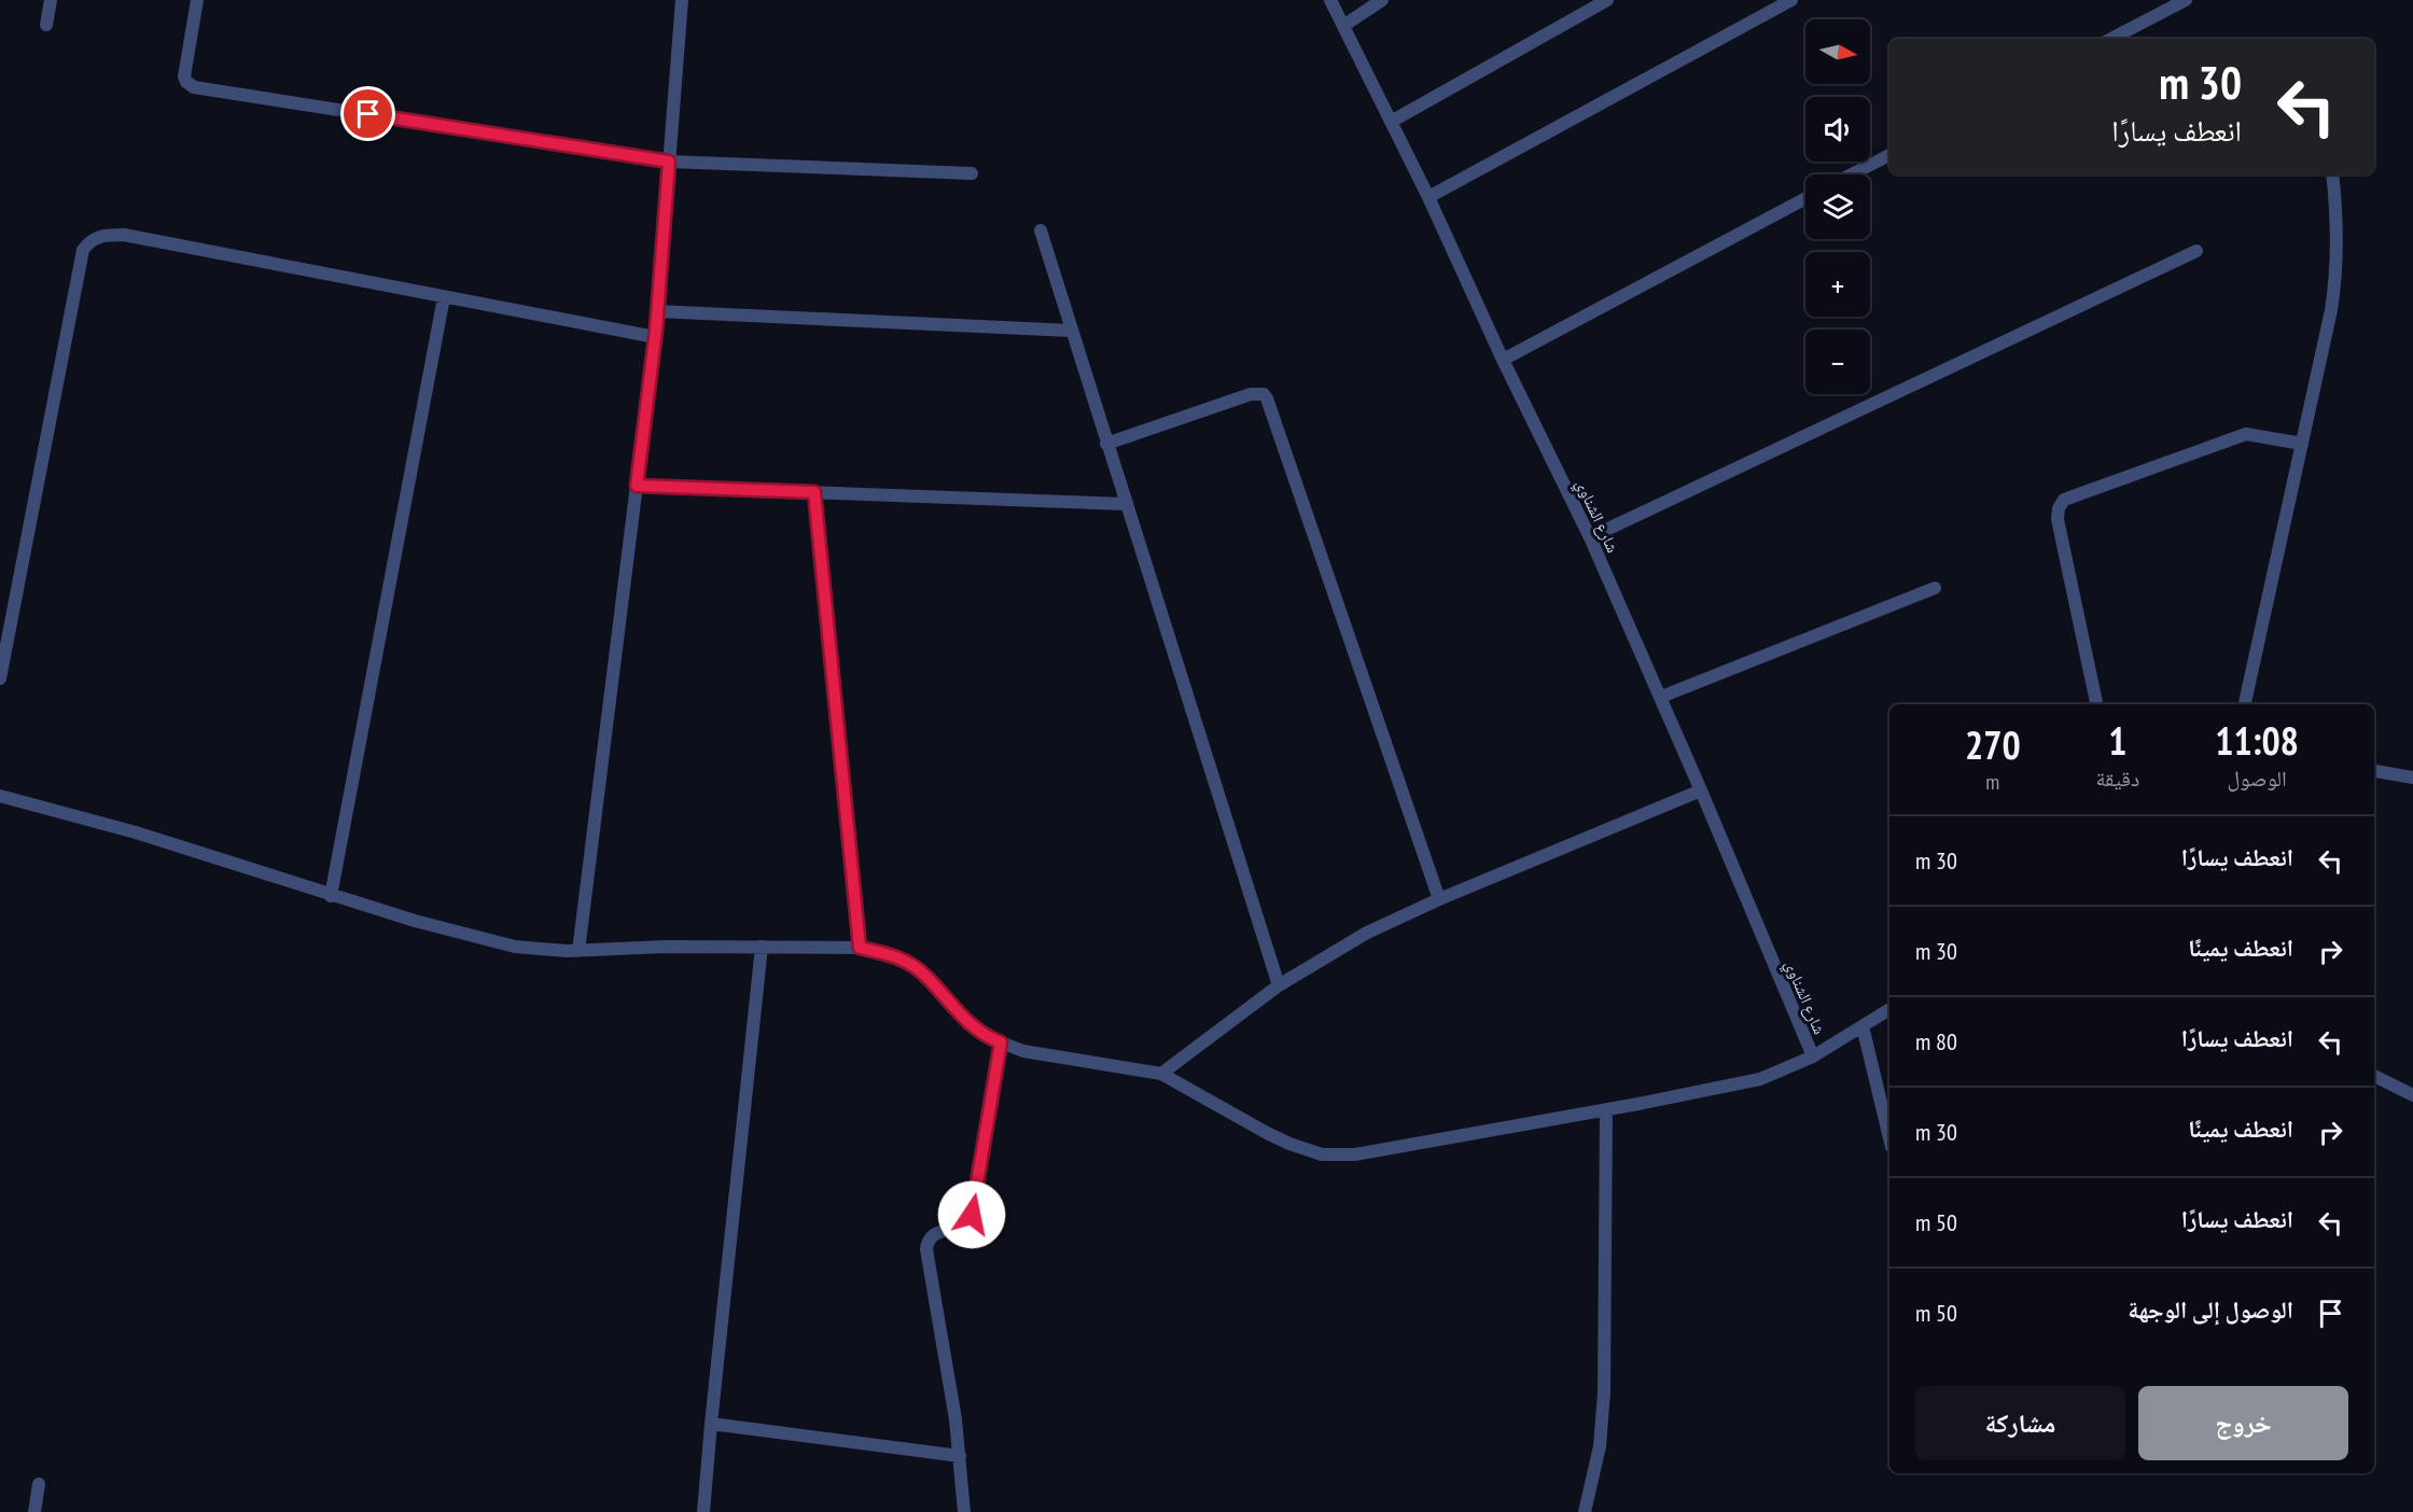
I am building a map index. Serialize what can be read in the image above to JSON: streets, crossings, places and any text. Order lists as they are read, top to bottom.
{
  "streets": {
    "street": ["شارع الشناوي"]
  },
  "north": "right",
  "page": {
    "map_buttons": ["+", "−"],
    "turn": ["30 m", "انعطف يسارًا"],
    "eta": [
      "11:08",
      "الوصول",
      "1",
      "دقيقة",
      "270",
      "m"
    ],
    "list": [
      {
        "name": "انعطف يسارًا",
        "value": "30 m"
      },
      {
        "name": "انعطف يمينًا",
        "value": "30 m"
      },
      {
        "name": "انعطف يسارًا",
        "value": "80 m"
      },
      {
        "name": "انعطف يمينًا",
        "value": "30 m"
      },
      {
        "name": "انعطف يسارًا",
        "value": "50 m"
      },
      {
        "name": "الوصول إلى الوجهة",
        "value": "50 m"
      }
    ],
    "buttons": ["خروج", "مشاركة"]
  }
}
